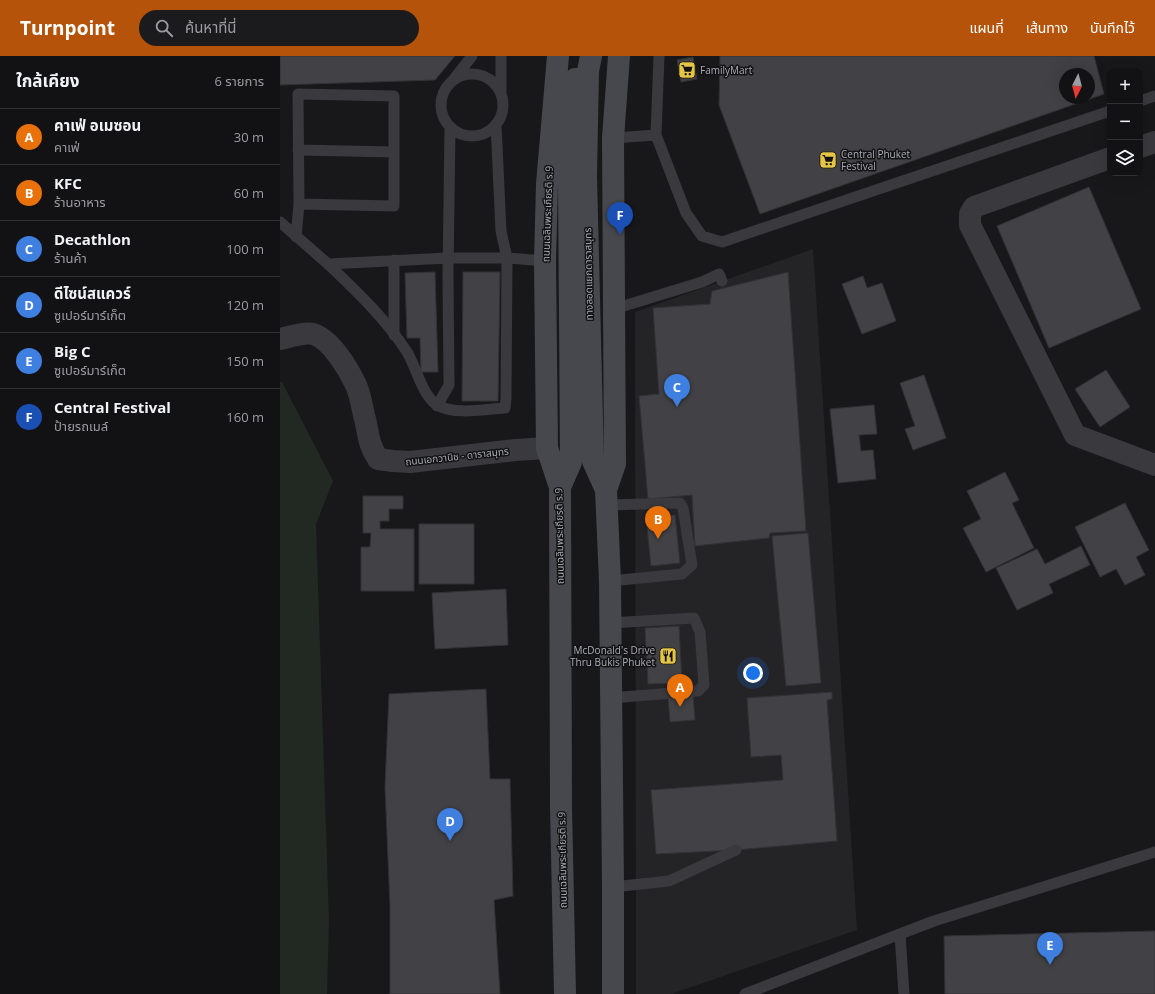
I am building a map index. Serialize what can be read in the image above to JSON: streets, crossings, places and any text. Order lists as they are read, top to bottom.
{
  "streets": {
    "main road": ["ถนนเฉลิมพระเกียรติ ร.9", "ทางลอดแยกดาราสมุทร"],
    "street": ["ถนนเอกวานิช - ดาราสมุทร"]
  },
  "crossings": [
    ["ถนนเฉลิมพระเกียรติ ร.9", "ทางลอดแยกดาราสมุทร"],
    ["ถนนเฉลิมพระเกียรติ ร.9", "ถนนเอกวานิช - ดาราสมุทร"]
  ],
  "places": {
    "supermarket": ["FamilyMart", "Central Phuket Festival"],
    "restaurant": ["McDonald's Drive Thru Bukis Phuket"]
  },
  "north": "bottom",
  "page": {
    "header": "Turnpoint",
    "search": "ค้นหาที่นี่",
    "nav": ["แผนที่", "เส้นทาง", "บันทึกไว้"],
    "heading": ["ใกล้เคียง", "6 รายการ"],
    "map_buttons": ["+", "−"],
    "list": [
      {
        "mark": "A",
        "name": "คาเฟ่ อเมซอน",
        "note": "คาเฟ่",
        "value": "30 m"
      },
      {
        "mark": "B",
        "name": "KFC",
        "note": "ร้านอาหาร",
        "value": "60 m"
      },
      {
        "mark": "C",
        "name": "Decathlon",
        "note": "ร้านค้า",
        "value": "100 m"
      },
      {
        "mark": "D",
        "name": "ดีไซน์สแควร์",
        "note": "ซูเปอร์มาร์เก็ต",
        "value": "120 m"
      },
      {
        "mark": "E",
        "name": "Big C",
        "note": "ซูเปอร์มาร์เก็ต",
        "value": "150 m"
      },
      {
        "mark": "F",
        "name": "Central Festival",
        "note": "ป้ายรถเมล์",
        "value": "160 m"
      }
    ],
    "pins": [
      "F",
      "C",
      "B",
      "A",
      "D",
      "E"
    ]
  }
}
